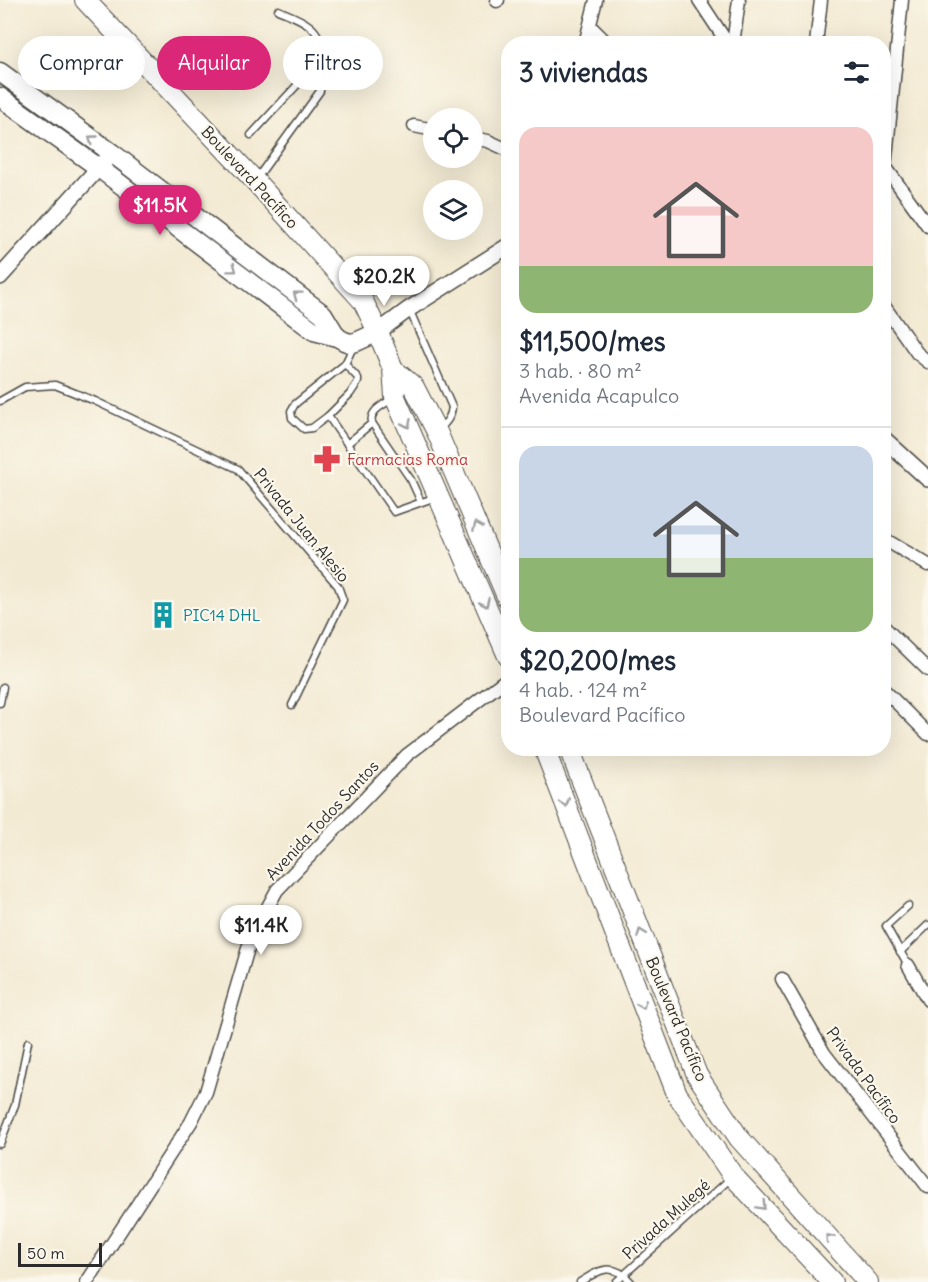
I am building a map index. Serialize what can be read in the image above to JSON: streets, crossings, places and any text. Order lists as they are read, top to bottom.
{
  "streets": {
    "main road": ["Boulevard Pacífico"],
    "street": ["Avenida Todos Santos", "Privada Pacífico"],
    "lane": ["Privada Juan Alesio", "Privada Mulegé"]
  },
  "crossings": [
    ["Boulevard Pacífico", "Privada Mulegé"]
  ],
  "places": {
    "pharmacy": ["Farmacias Roma"],
    "building": ["PIC14 DHL"]
  },
  "scale_bar": "50 m",
  "page": {
    "chip": ["Comprar", "Alquilar", "Filtros"],
    "heading": "3 viviendas",
    "list": [
      {
        "name": "$11,500/mes",
        "note": "3 hab. · 80 m² · Avenida Acapulco"
      },
      {
        "name": "$20,200/mes",
        "note": "4 hab. · 124 m² · Boulevard Pacífico"
      }
    ],
    "price": ["$11.5K", "$20.2K", "$11.4K"],
    "scale": "50 m"
  }
}
